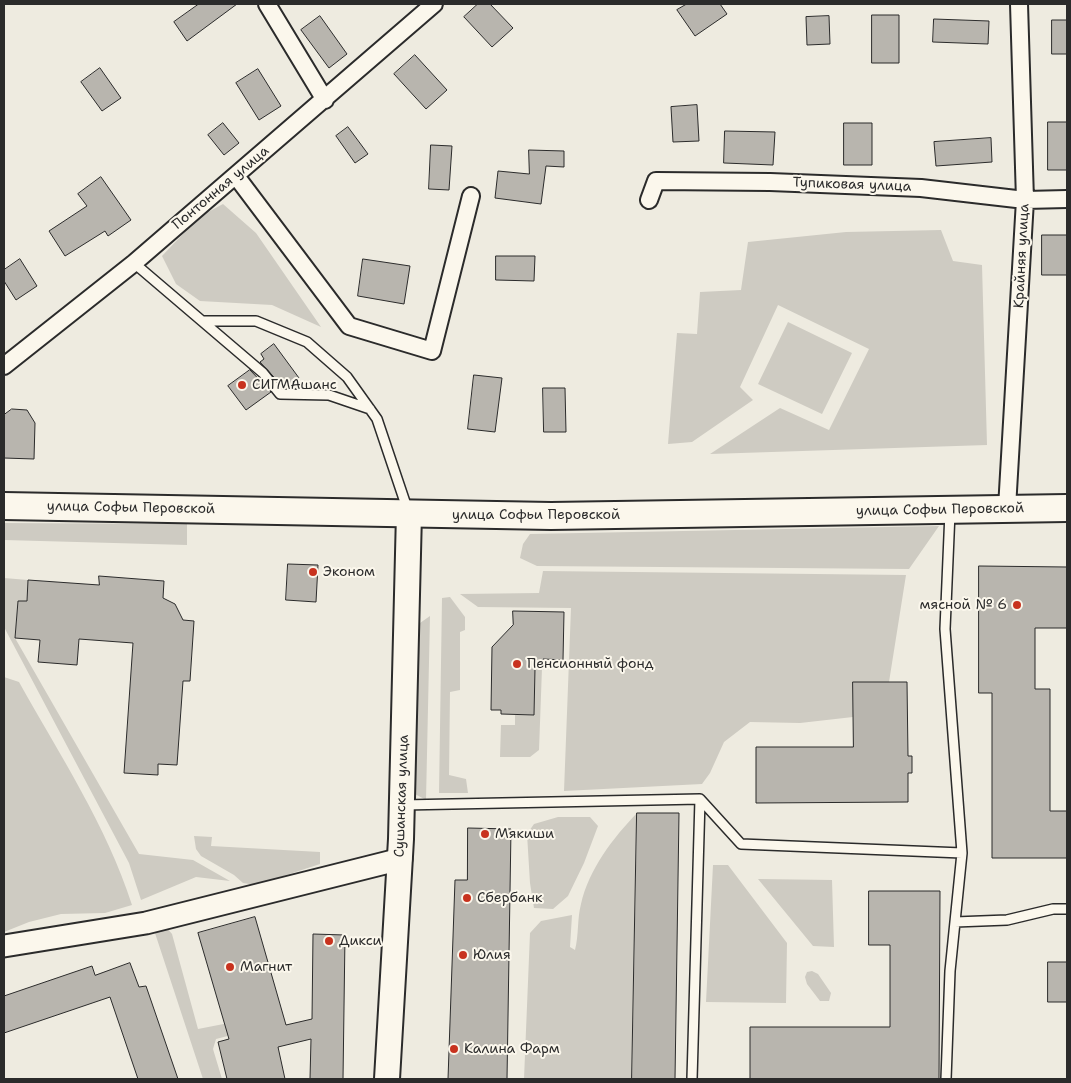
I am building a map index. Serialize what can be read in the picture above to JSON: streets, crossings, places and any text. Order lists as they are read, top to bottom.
{
  "streets": {
    "main road": ["улица Софьи Перовской", "Сушанская улица"],
    "street": ["Тупиковая улица", "Понтонная улица", "Крайняя улица"]
  },
  "crossings": [
    ["Тупиковая улица", "Крайняя улица"],
    ["Крайняя улица", "улица Софьи Перовской"],
    ["улица Софьи Перовской", "Сушанская улица"]
  ],
  "places": [
    "СИГМАшанс",
    "Эконом",
    "мясной № 6",
    "Пенсионный фонд",
    "Мякиши",
    "Сбербанк",
    "Дикси",
    "Юлия",
    "Магнит",
    "Калина Фарм"
  ]
}
